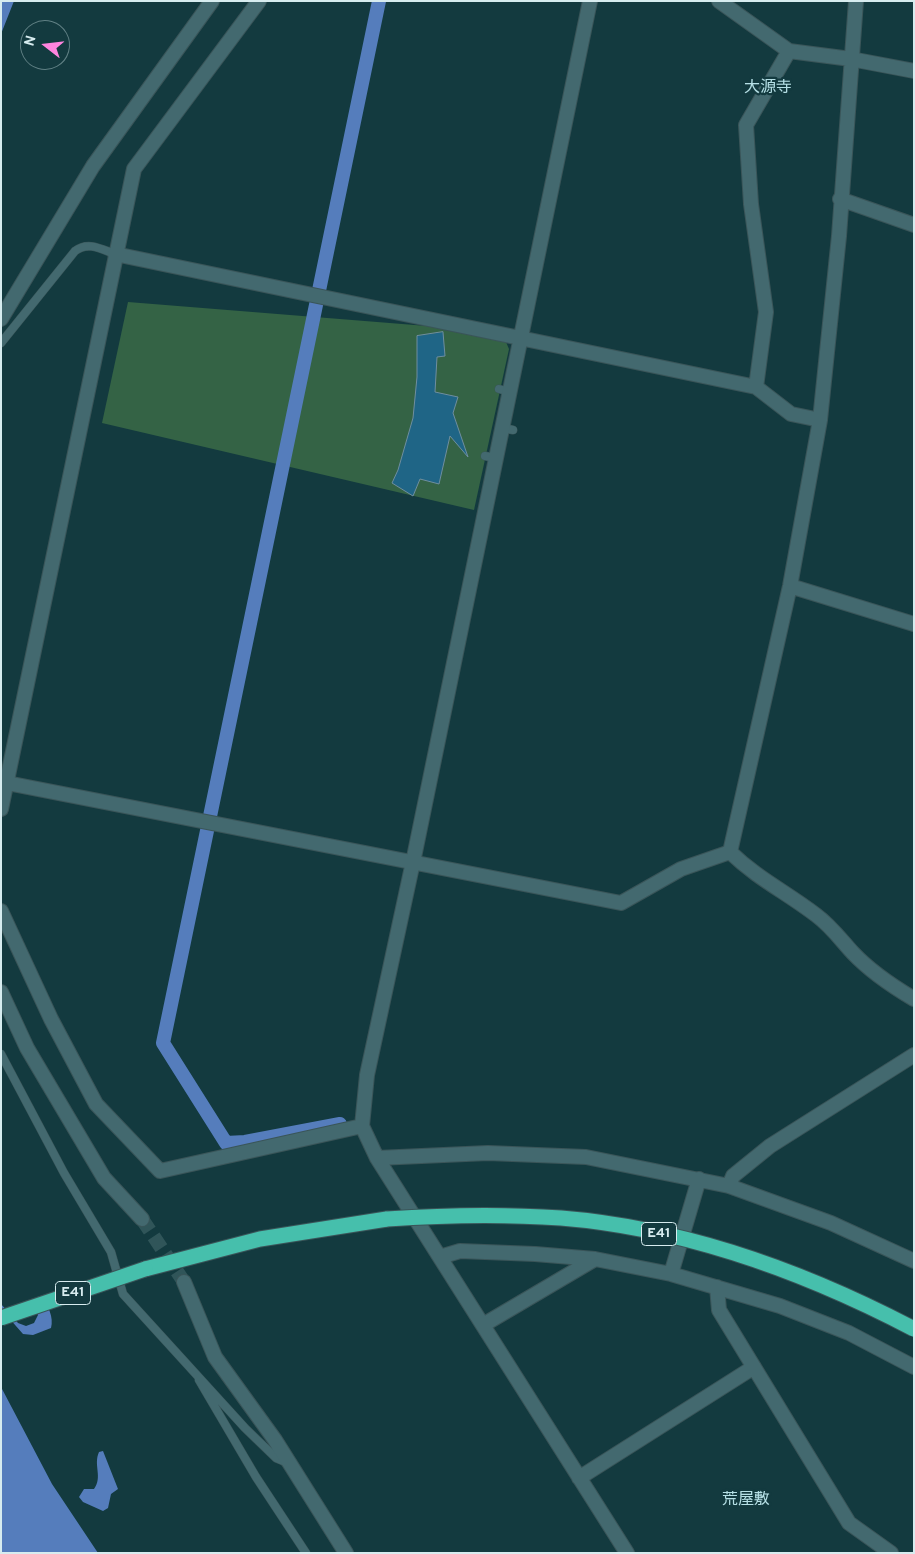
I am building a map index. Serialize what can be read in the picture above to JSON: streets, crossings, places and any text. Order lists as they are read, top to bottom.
{
  "streets": {
    "highway": ["E41"]
  },
  "districts": ["大源寺", "荒屋敷"],
  "north": "left"
}
